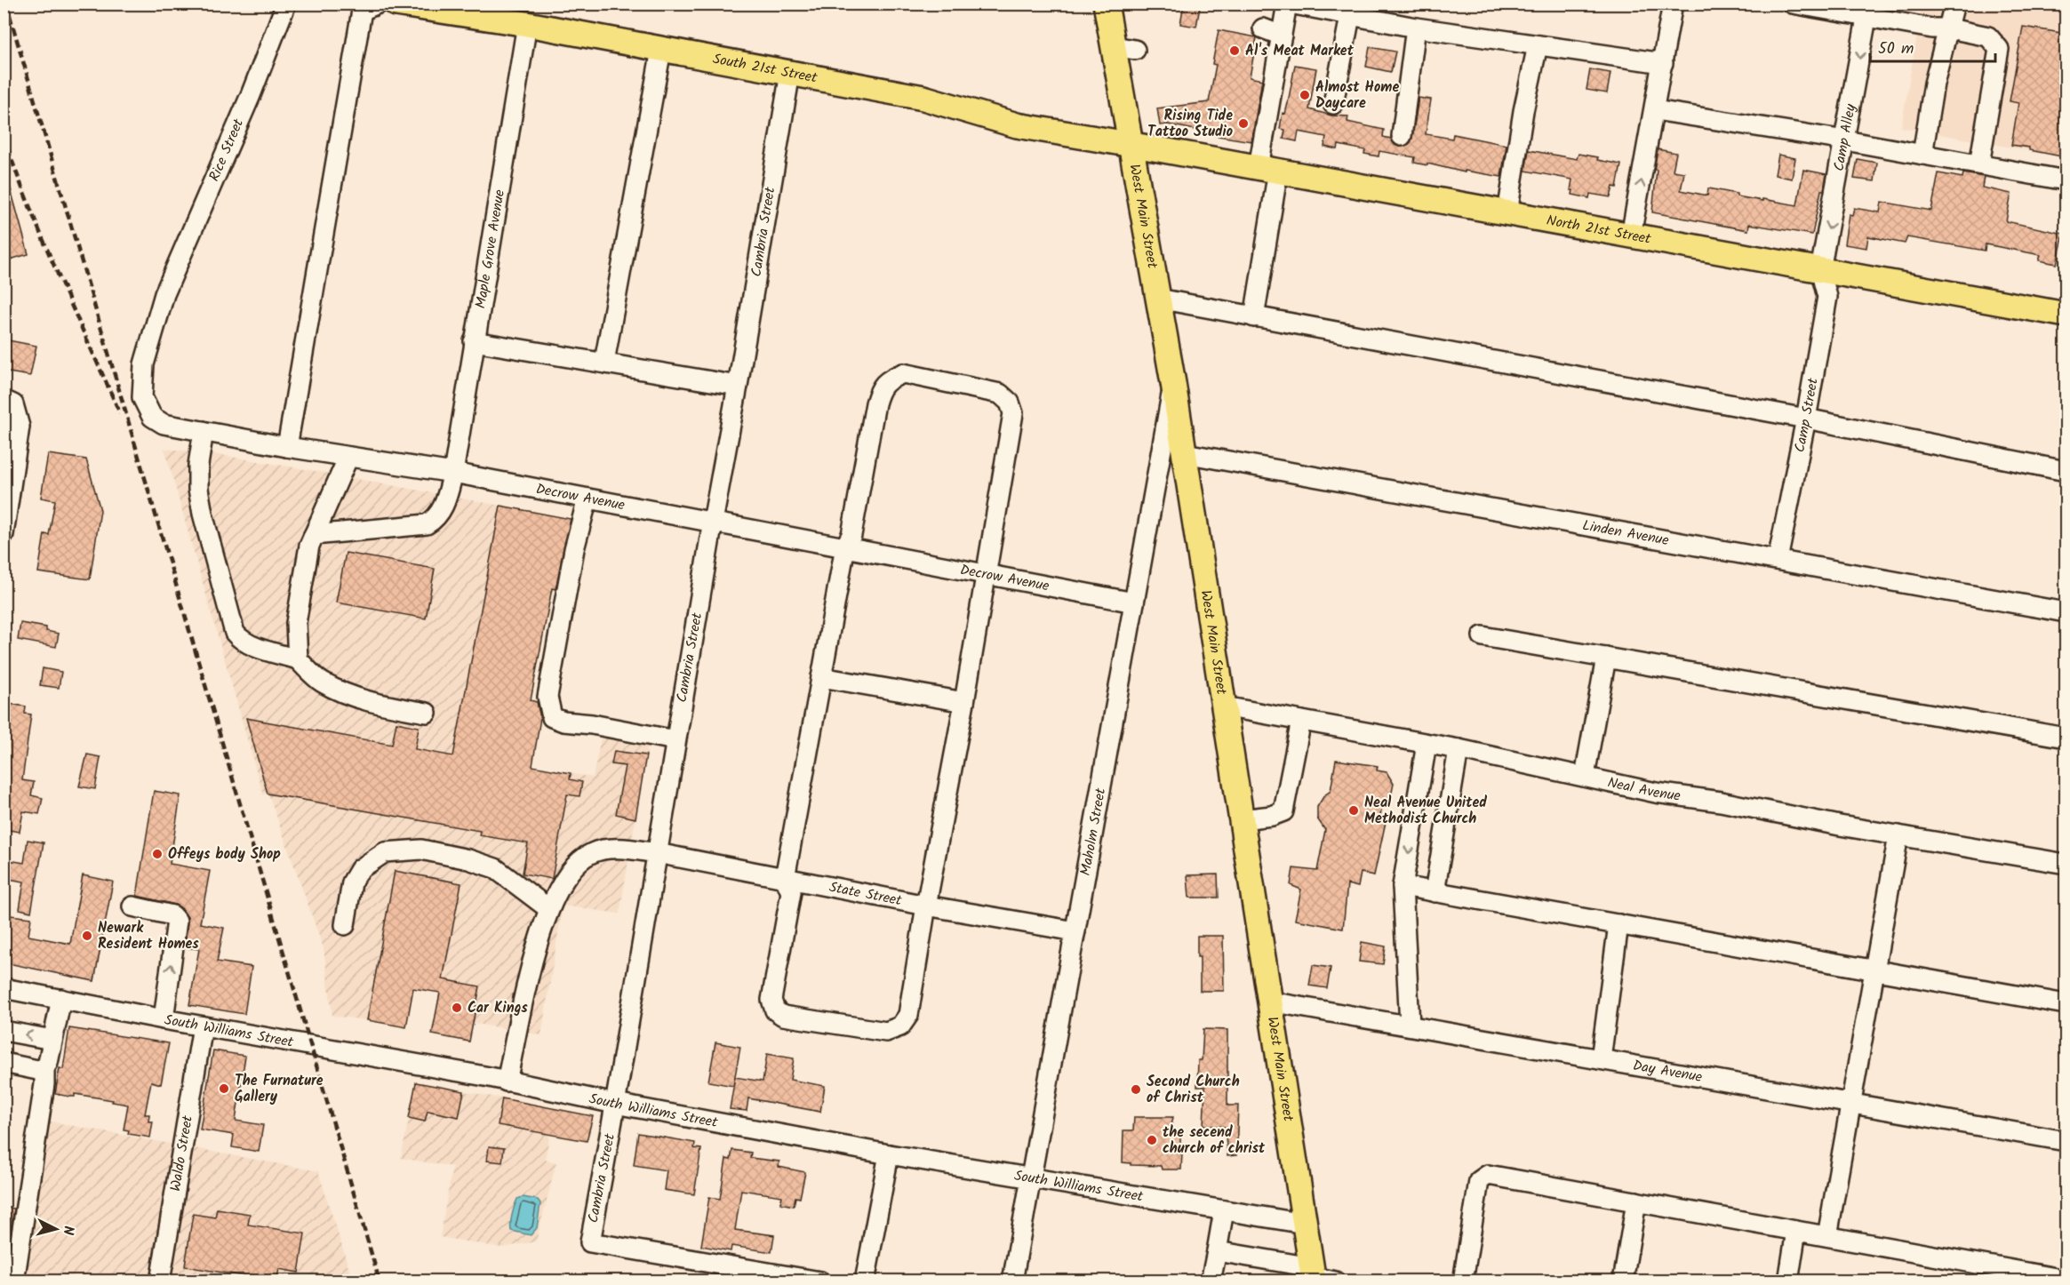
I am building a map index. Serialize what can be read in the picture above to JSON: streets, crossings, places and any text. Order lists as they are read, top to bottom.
{
  "streets": {
    "main road": ["South 21st Street", "West Main Street", "North 21st Street"],
    "street": [
      "Camp Alley",
      "Rice Street",
      "Cambria Street",
      "Maple Grove Avenue",
      "Camp Street",
      "Decrow Avenue",
      "Linden Avenue",
      "Neal Avenue",
      "Maholm Street",
      "State Street",
      "South Williams Street",
      "Day Avenue",
      "Waldo Street"
    ]
  },
  "crossings": [
    ["South 21st Street", "West Main Street"],
    ["South 21st Street", "North 21st Street"],
    ["South 21st Street", "Cambria Street"],
    ["South 21st Street", "Maple Grove Avenue"],
    ["Camp Alley", "North 21st Street"],
    ["Camp Alley", "Camp Street"],
    ["Rice Street", "Decrow Avenue"],
    ["West Main Street", "North 21st Street"],
    ["West Main Street", "Linden Avenue"],
    ["West Main Street", "Neal Avenue"],
    ["West Main Street", "Maholm Street"],
    ["West Main Street", "South Williams Street"],
    ["West Main Street", "Day Avenue"],
    ["North 21st Street", "Camp Street"],
    ["Cambria Street", "Decrow Avenue"],
    ["Cambria Street", "State Street"],
    ["Cambria Street", "South Williams Street"],
    ["Maple Grove Avenue", "Decrow Avenue"],
    ["Camp Street", "Linden Avenue"],
    ["Decrow Avenue", "Maholm Street"],
    ["Maholm Street", "State Street"],
    ["Maholm Street", "South Williams Street"],
    ["State Street", "South Williams Street"],
    ["South Williams Street", "Waldo Street"]
  ],
  "places": [
    "Al's Meat Market",
    "Almost Home Daycare",
    "Rising Tide Tattoo Studio",
    "Neal Avenue United Methodist Church",
    "Offeys body Shop",
    "Newark Resident Homes",
    "Car Kings",
    "The Furnature Gallery",
    "Second Church of Christ",
    "the secend church of christ"
  ],
  "scale_bar": "50 m",
  "north": "right"
}
